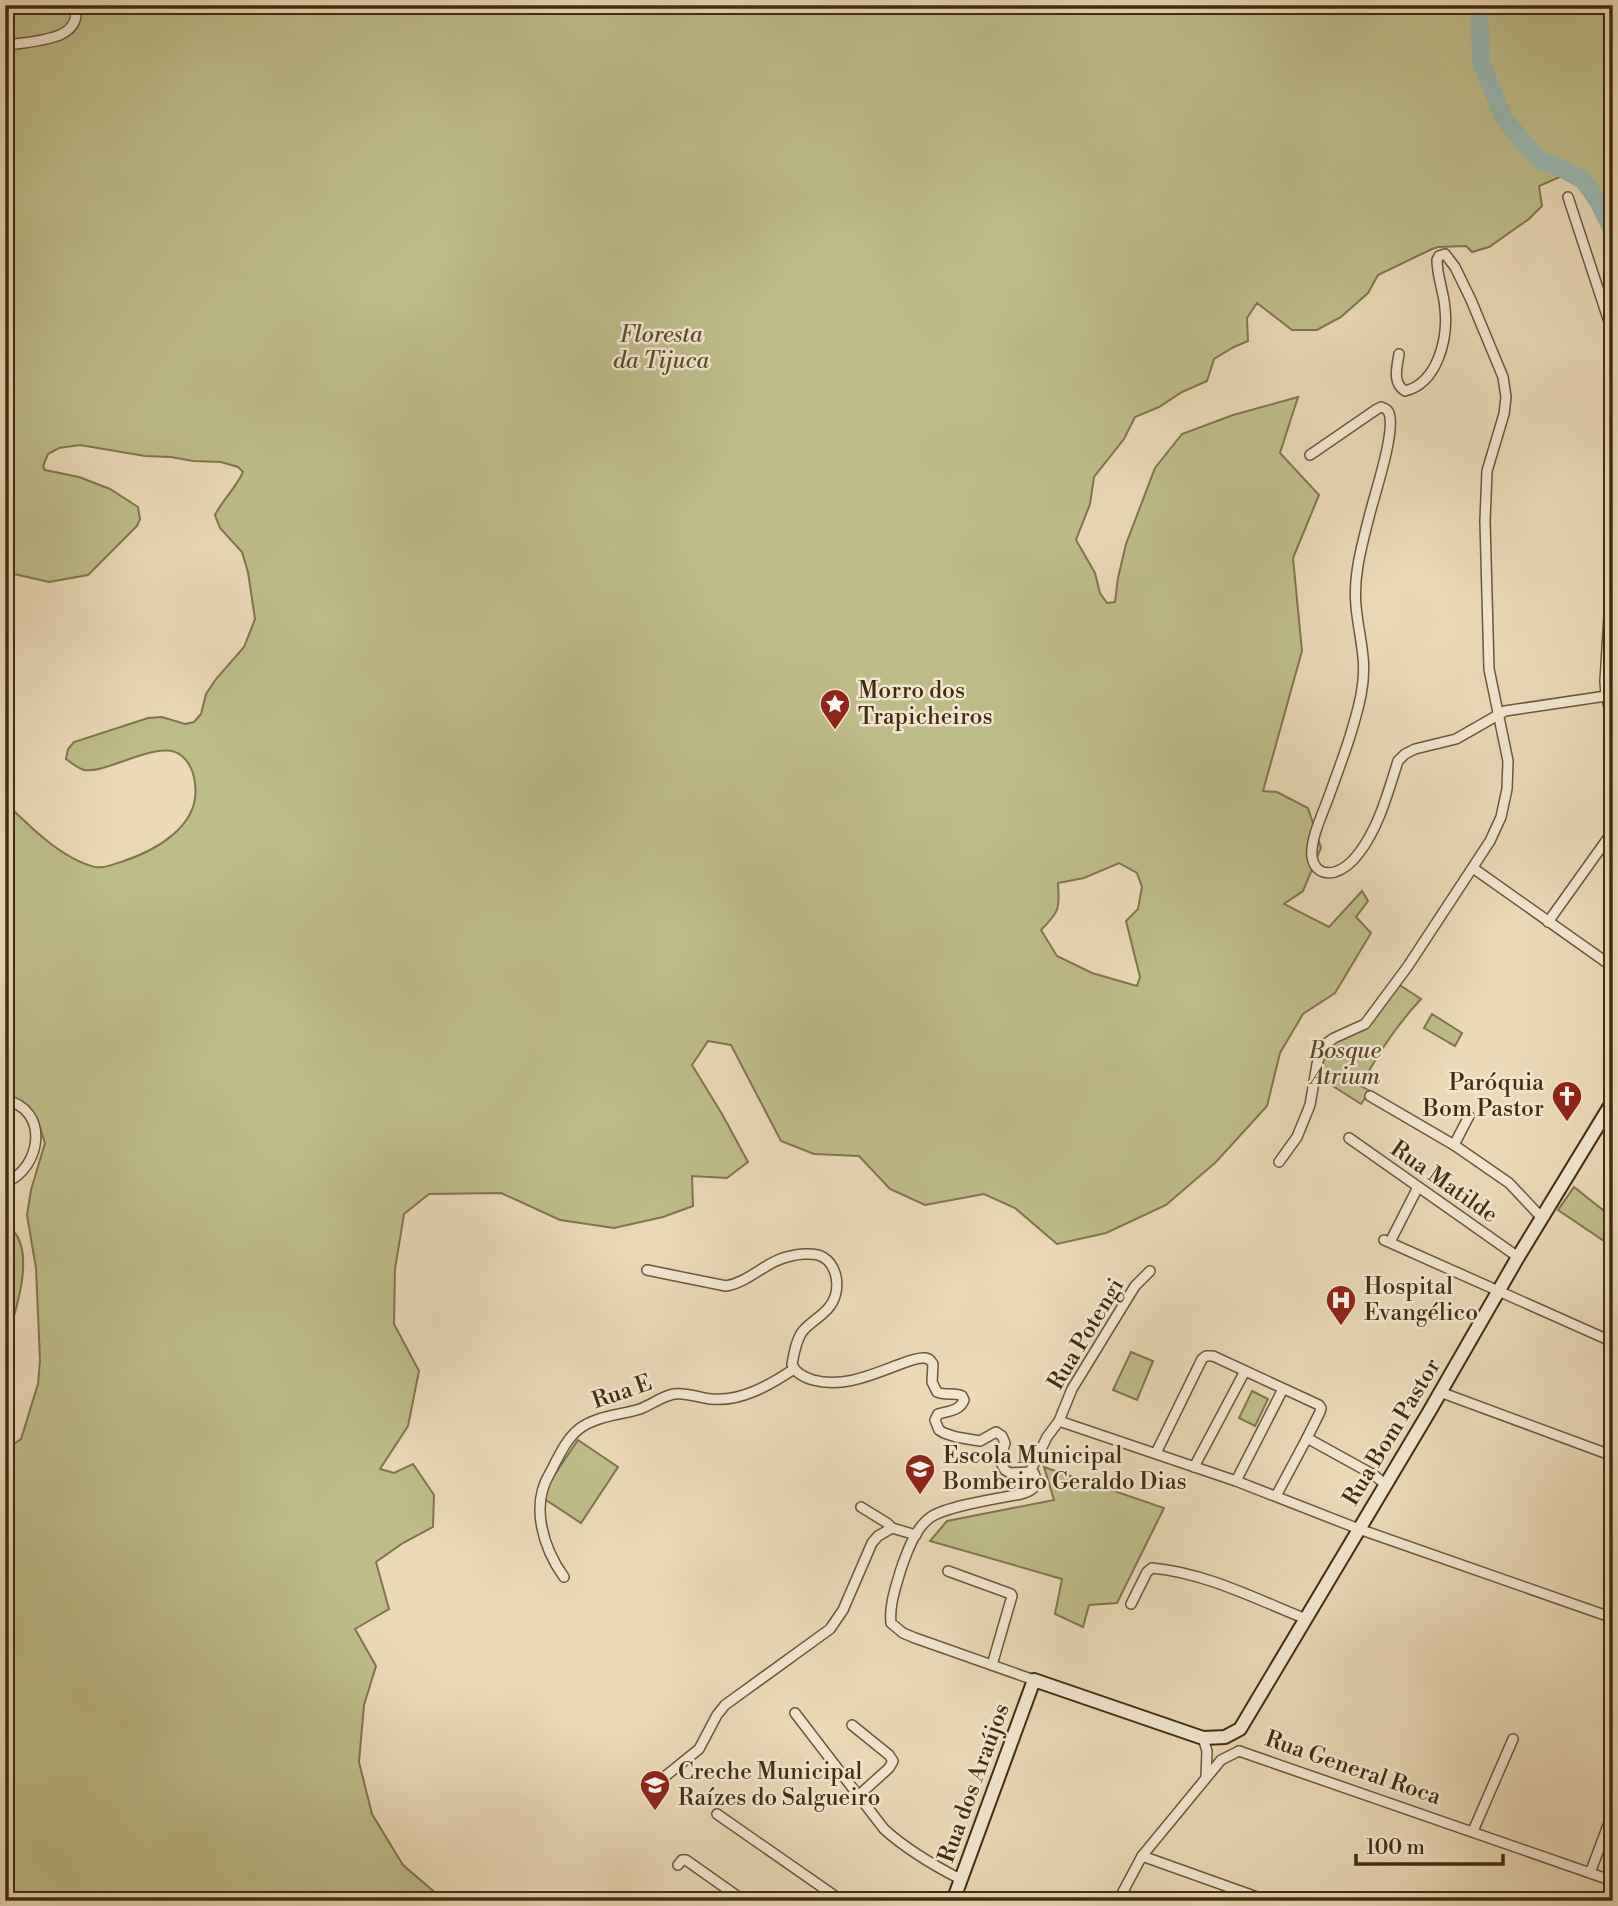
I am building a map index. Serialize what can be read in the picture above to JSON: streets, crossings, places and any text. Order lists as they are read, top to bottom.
{
  "streets": {
    "street": [
      "Rua Matilde",
      "Rua Potengi",
      "Rua E",
      "Rua Bom Pastor",
      "Rua General Roca",
      "Rua dos Araújos"
    ]
  },
  "crossings": [
    ["Rua Matilde", "Rua Bom Pastor"],
    ["Rua Potengi", "Rua Bom Pastor"],
    ["Rua Bom Pastor", "Rua General Roca"]
  ],
  "parks": ["Floresta da Tijuca", "Bosque Atrium"],
  "places": {
    "place": ["Morro dos Trapicheiros"],
    "church": ["Paróquia Bom Pastor"],
    "hospital": ["Hospital Evangélico"],
    "school or university": ["Escola Municipal Bombeiro Geraldo Dias", "Creche Municipal Raízes do Salgueiro"]
  },
  "scale_bar": "100 m"
}
